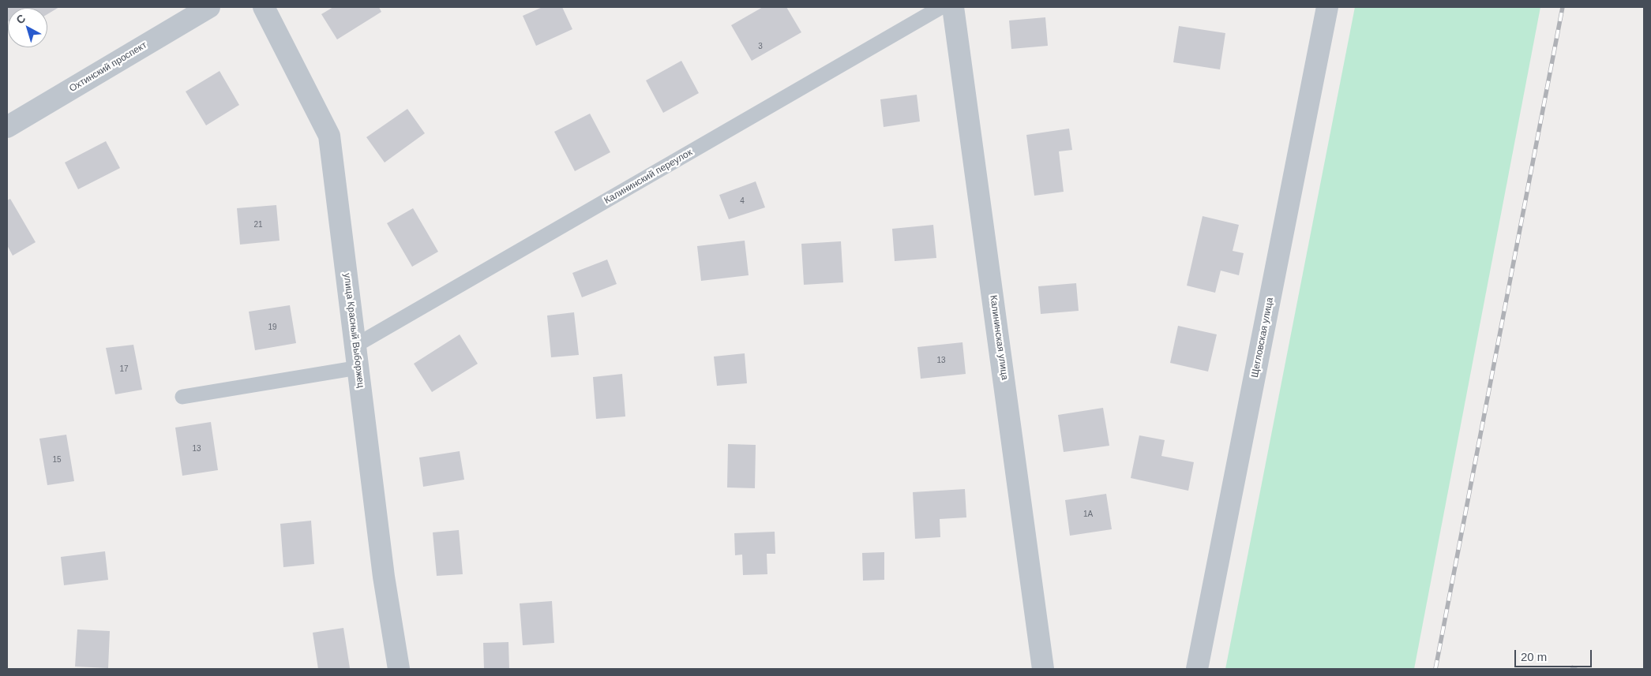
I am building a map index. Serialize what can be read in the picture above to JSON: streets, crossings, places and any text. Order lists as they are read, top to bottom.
{
  "streets": {
    "street": [
      "Охтинский проспект",
      "улица Красный Выборжец",
      "Калининская улица",
      "Щегловская улица"
    ],
    "lane": ["Калининский переулок"]
  },
  "crossings": [
    ["Калининский переулок", "улица Красный Выборжец"]
  ],
  "house_numbers": [
    "3",
    "4",
    "21",
    "19",
    "13",
    "17",
    "13",
    "15",
    "1А"
  ],
  "scale_bar": "20 m",
  "north": "top left"
}
